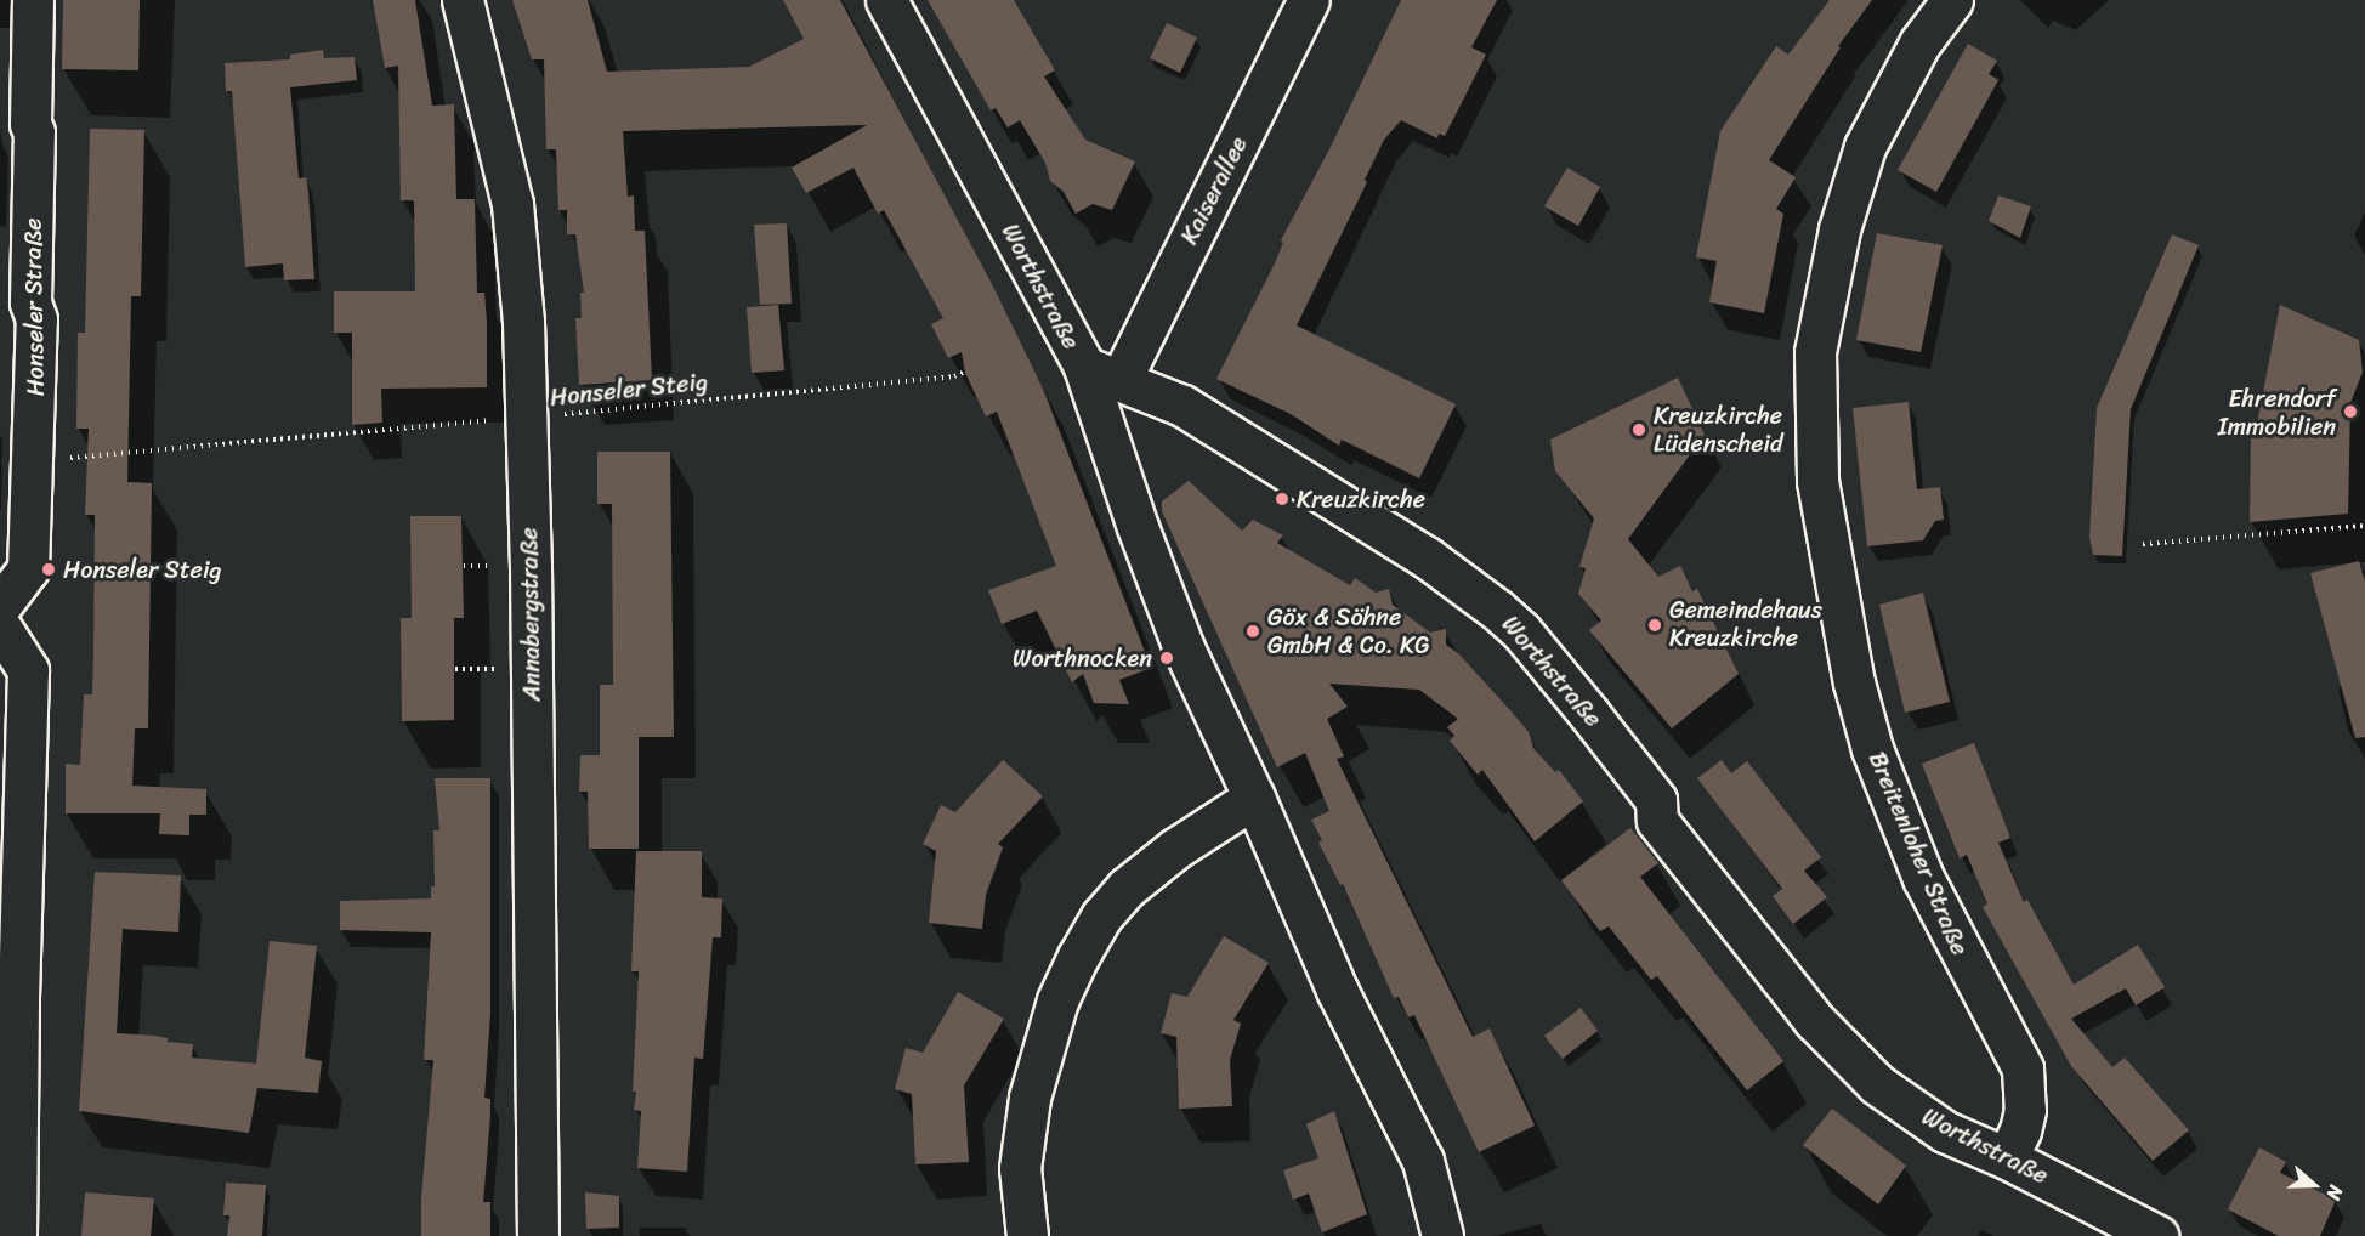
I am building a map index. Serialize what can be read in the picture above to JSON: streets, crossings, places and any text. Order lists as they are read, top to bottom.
{
  "streets": {
    "street": [
      "Kaiserallee",
      "Worthstraße",
      "Honseler Straße",
      "Annabergstraße",
      "Breitenloher Straße"
    ],
    "path": ["Honseler Steig"]
  },
  "crossings": [
    ["Kaiserallee", "Worthstraße"],
    ["Worthstraße", "Breitenloher Straße"],
    ["Honseler Straße", "Honseler Steig"],
    ["Honseler Steig", "Annabergstraße"]
  ],
  "places": [
    "Ehrendorf Immobilien",
    "Kreuzkirche Lüdenscheid",
    "Kreuzkirche",
    "Honseler Steig",
    "Gemeindehaus Kreuzkirche",
    "Göx & Söhne GmbH & Co. KG",
    "Worthnocken"
  ],
  "north": "right"
}
